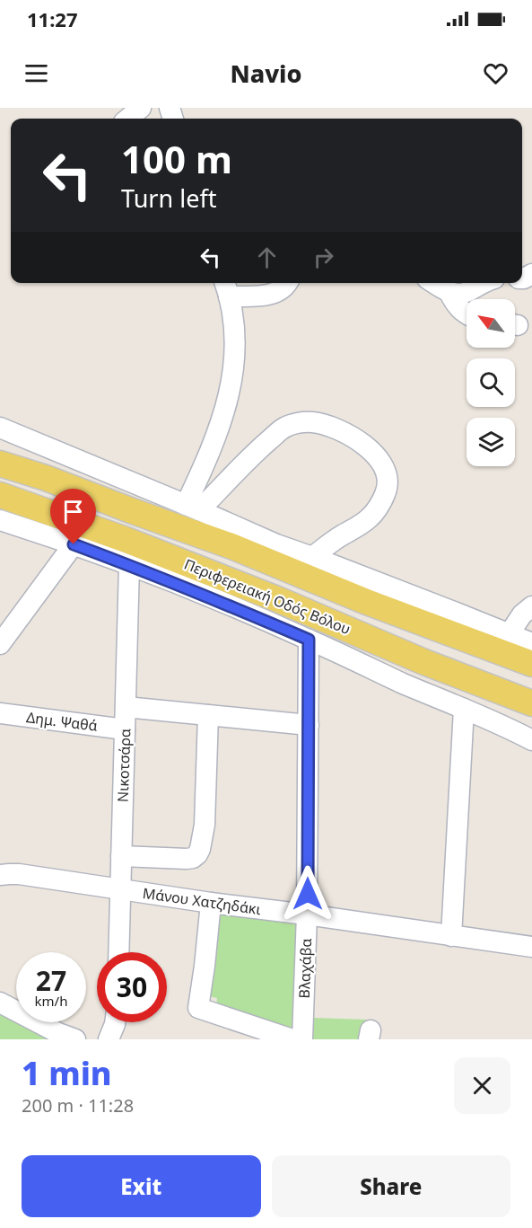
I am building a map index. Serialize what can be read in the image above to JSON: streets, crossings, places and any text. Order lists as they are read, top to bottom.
{
  "streets": {
    "main road": ["Περιφερειακή Οδός Βόλου"],
    "street": [
      "Δημ. Ψαθά",
      "Νικοτσάρα",
      "Μάνου Χατζηδάκι",
      "Βλαχάβα"
    ]
  },
  "crossings": [
    ["Δημ. Ψαθά", "Νικοτσάρα"],
    ["Νικοτσάρα", "Μάνου Χατζηδάκι"],
    ["Μάνου Χατζηδάκι", "Βλαχάβα"]
  ],
  "north": "top left",
  "page": {
    "status": "11:27",
    "header": "Navio",
    "turn": ["100 m", "Turn left"],
    "speed": "27 km/h",
    "limit": "30",
    "heading": ["1 min", "200 m · 11:28"],
    "buttons": ["Exit", "Share"]
  }
}
